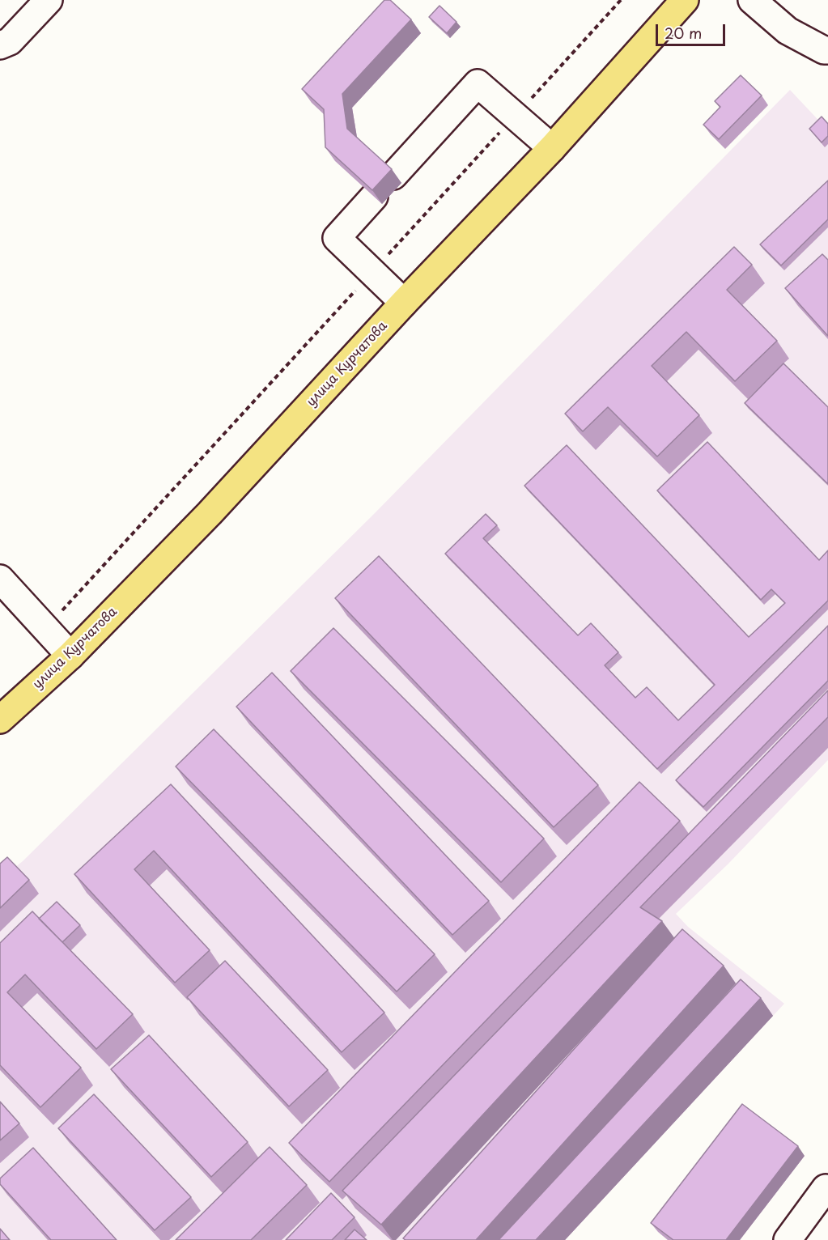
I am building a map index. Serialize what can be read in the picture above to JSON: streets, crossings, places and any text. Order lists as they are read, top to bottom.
{
  "streets": {
    "main road": ["улица Курчатова"]
  },
  "scale_bar": "20 m"
}
